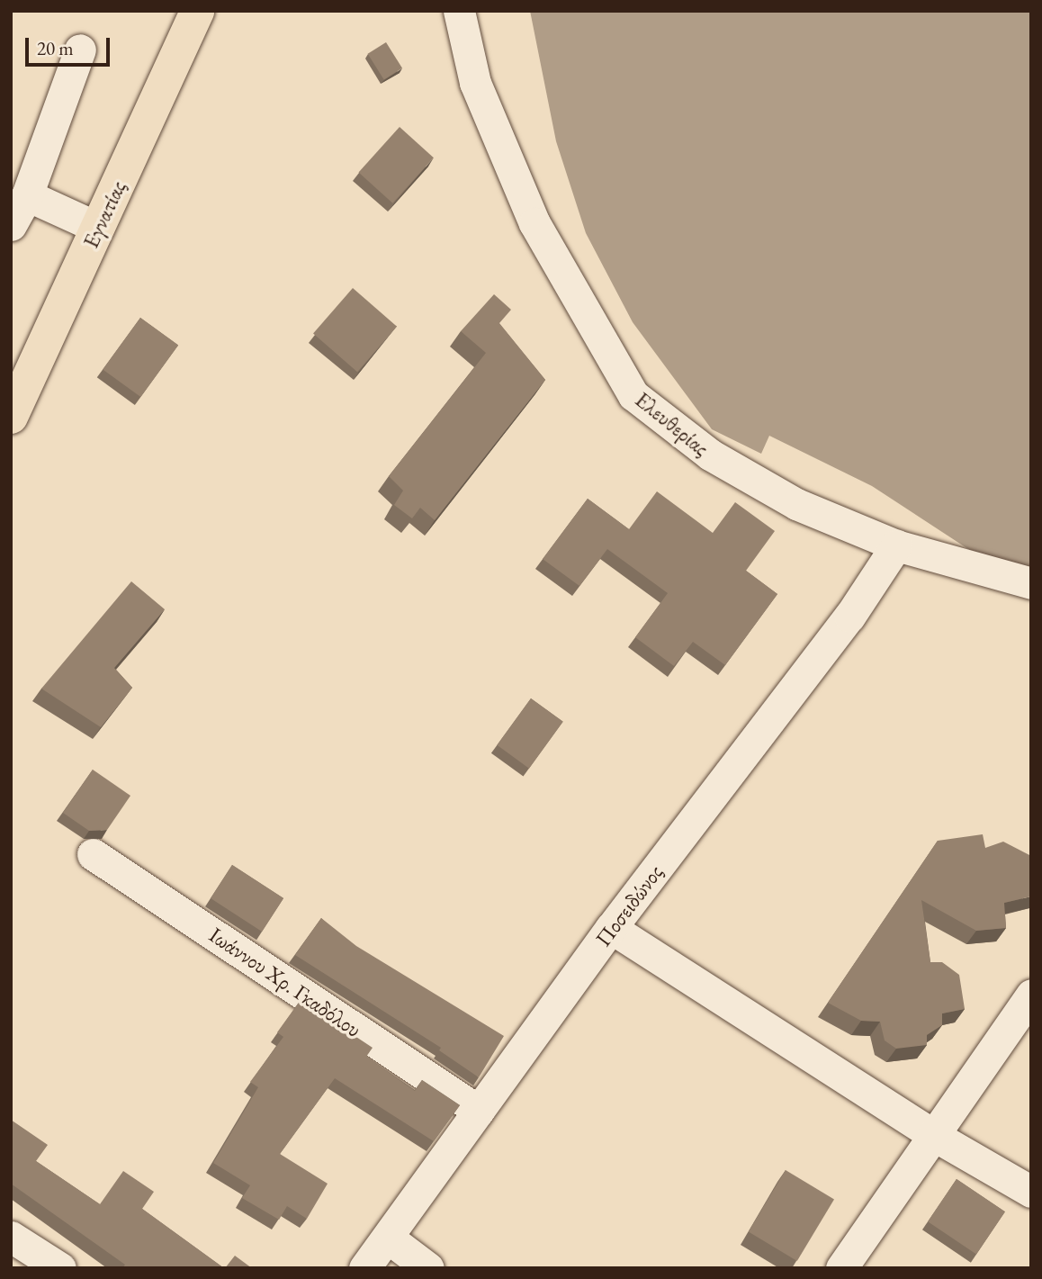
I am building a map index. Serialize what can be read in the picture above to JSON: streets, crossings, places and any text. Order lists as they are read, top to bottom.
{
  "streets": {
    "main road": ["Εγνατίας"],
    "street": ["Ελευθερίας", "Ποσειδώνος", "Ιωάννου Χρ. Γκαδόλου"]
  },
  "crossings": [
    ["Ελευθερίας", "Ποσειδώνος"],
    ["Ποσειδώνος", "Ιωάννου Χρ. Γκαδόλου"]
  ],
  "scale_bar": "20 m"
}
